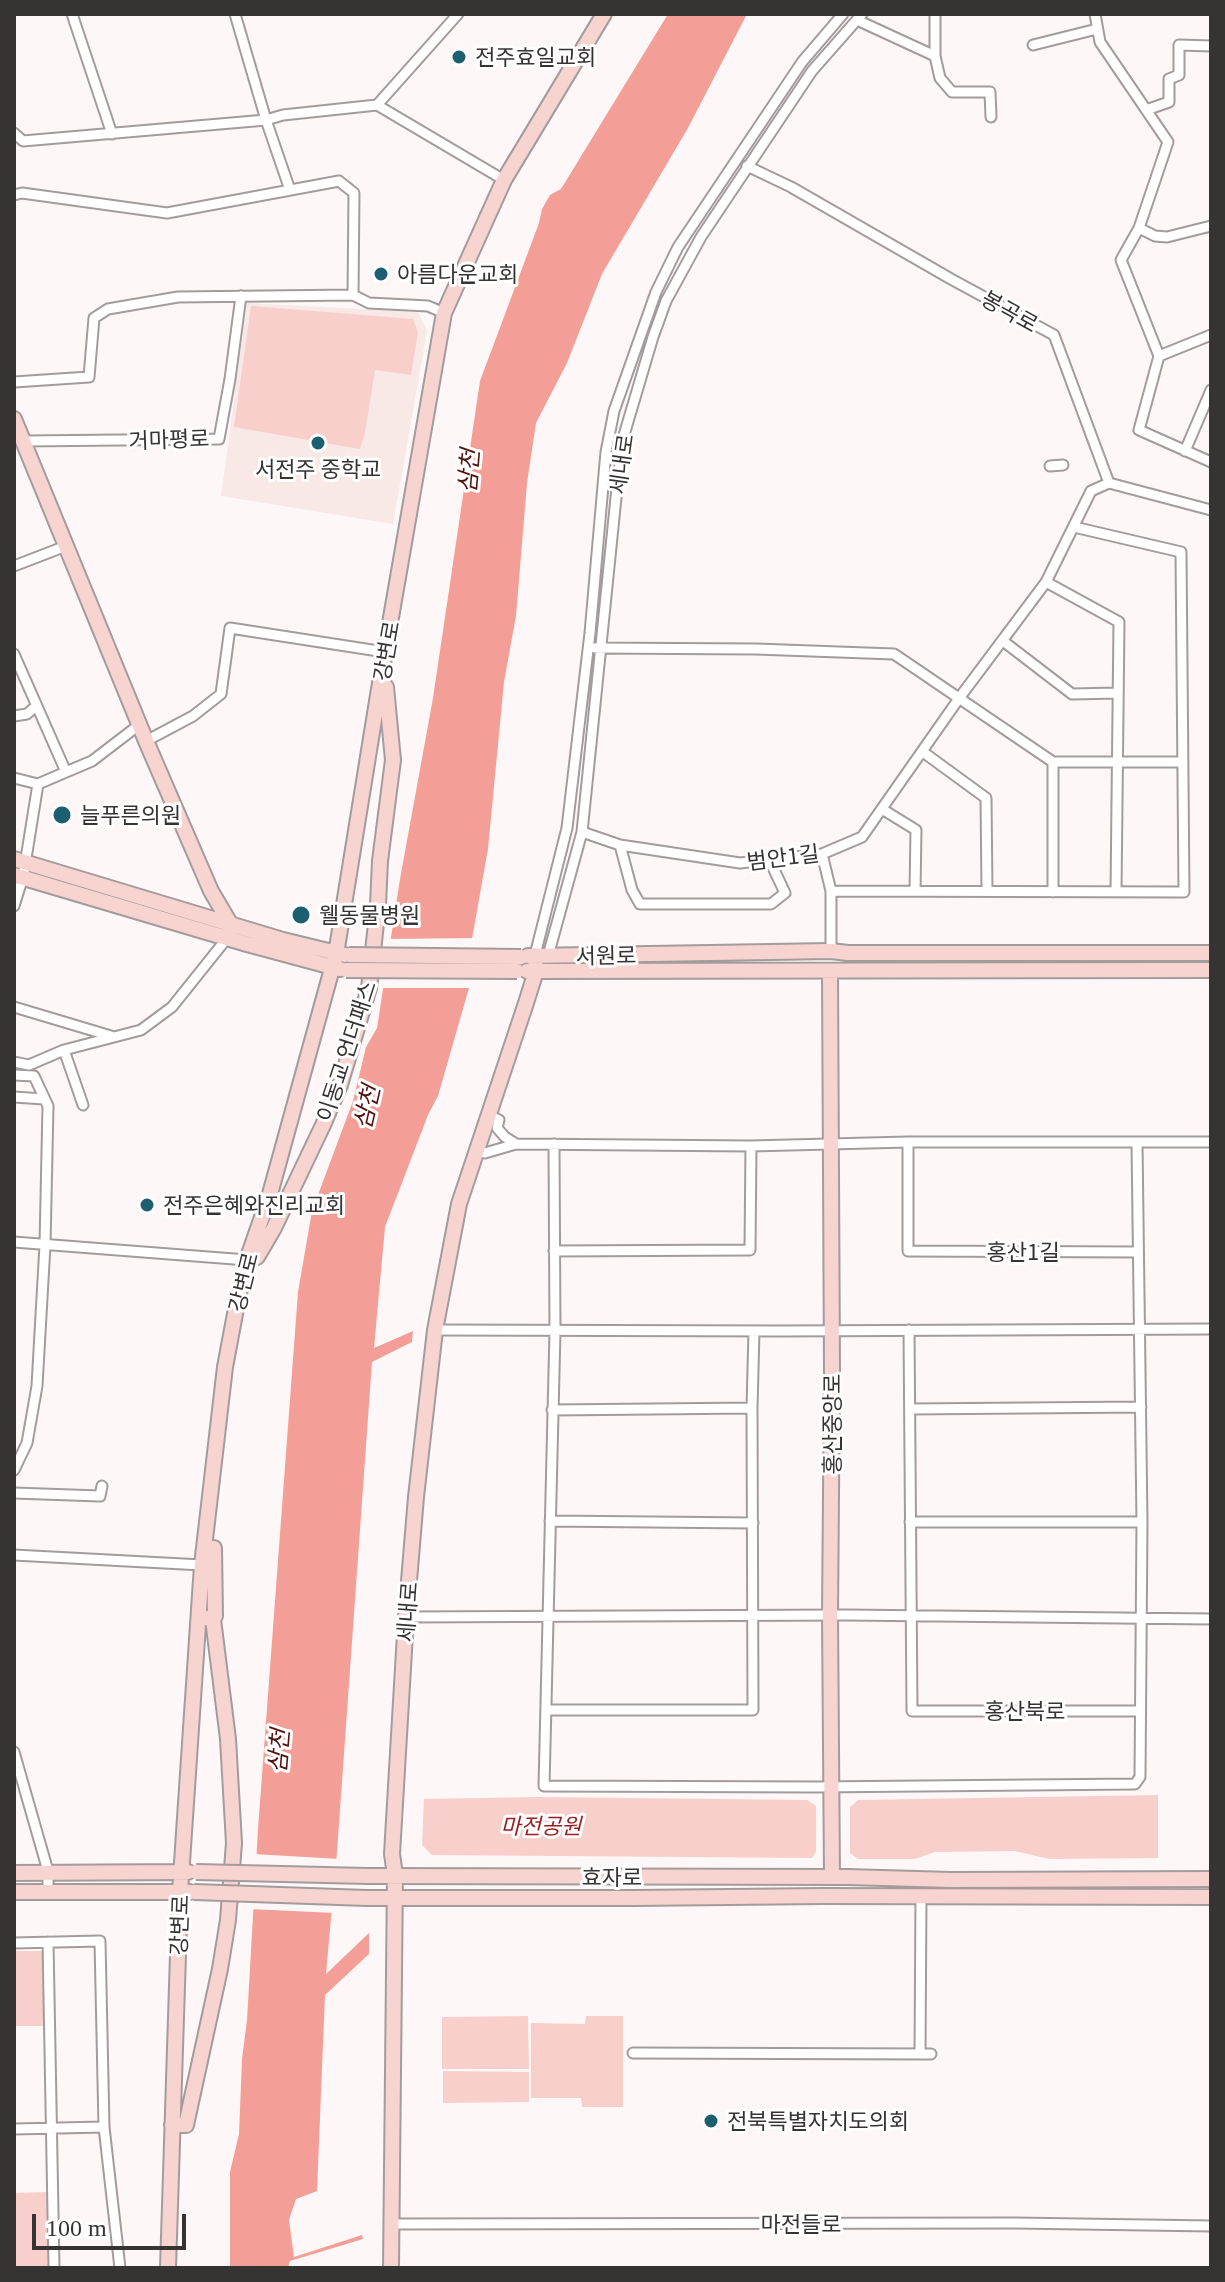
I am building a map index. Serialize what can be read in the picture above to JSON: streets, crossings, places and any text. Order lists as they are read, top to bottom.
{
  "streets": {
    "street": [
      "봉곡로",
      "거마평로",
      "세내로",
      "강변로",
      "범안1길",
      "서원로",
      "이동교 언더패스",
      "홍산1길",
      "홍산중앙로",
      "홍산북로",
      "효자로",
      "마전들로"
    ]
  },
  "crossings": [
    ["봉곡로", "세내로"],
    ["봉곡로", "범안1길"],
    ["세내로", "범안1길"],
    ["세내로", "서원로"],
    ["세내로", "효자로"],
    ["세내로", "마전들로"],
    ["강변로", "서원로"],
    ["강변로", "이동교 언더패스"],
    ["강변로", "효자로"],
    ["서원로", "홍산중앙로"],
    ["홍산중앙로", "효자로"]
  ],
  "water": ["삼천"],
  "parks": ["마전공원"],
  "places": [
    "전주효일교회",
    "아름다운교회",
    "서전주 중학교",
    "늘푸른의원",
    "웰동물병원",
    "전주은혜와진리교회",
    "전북특별자치도의회"
  ],
  "scale_bar": "100 m"
}
